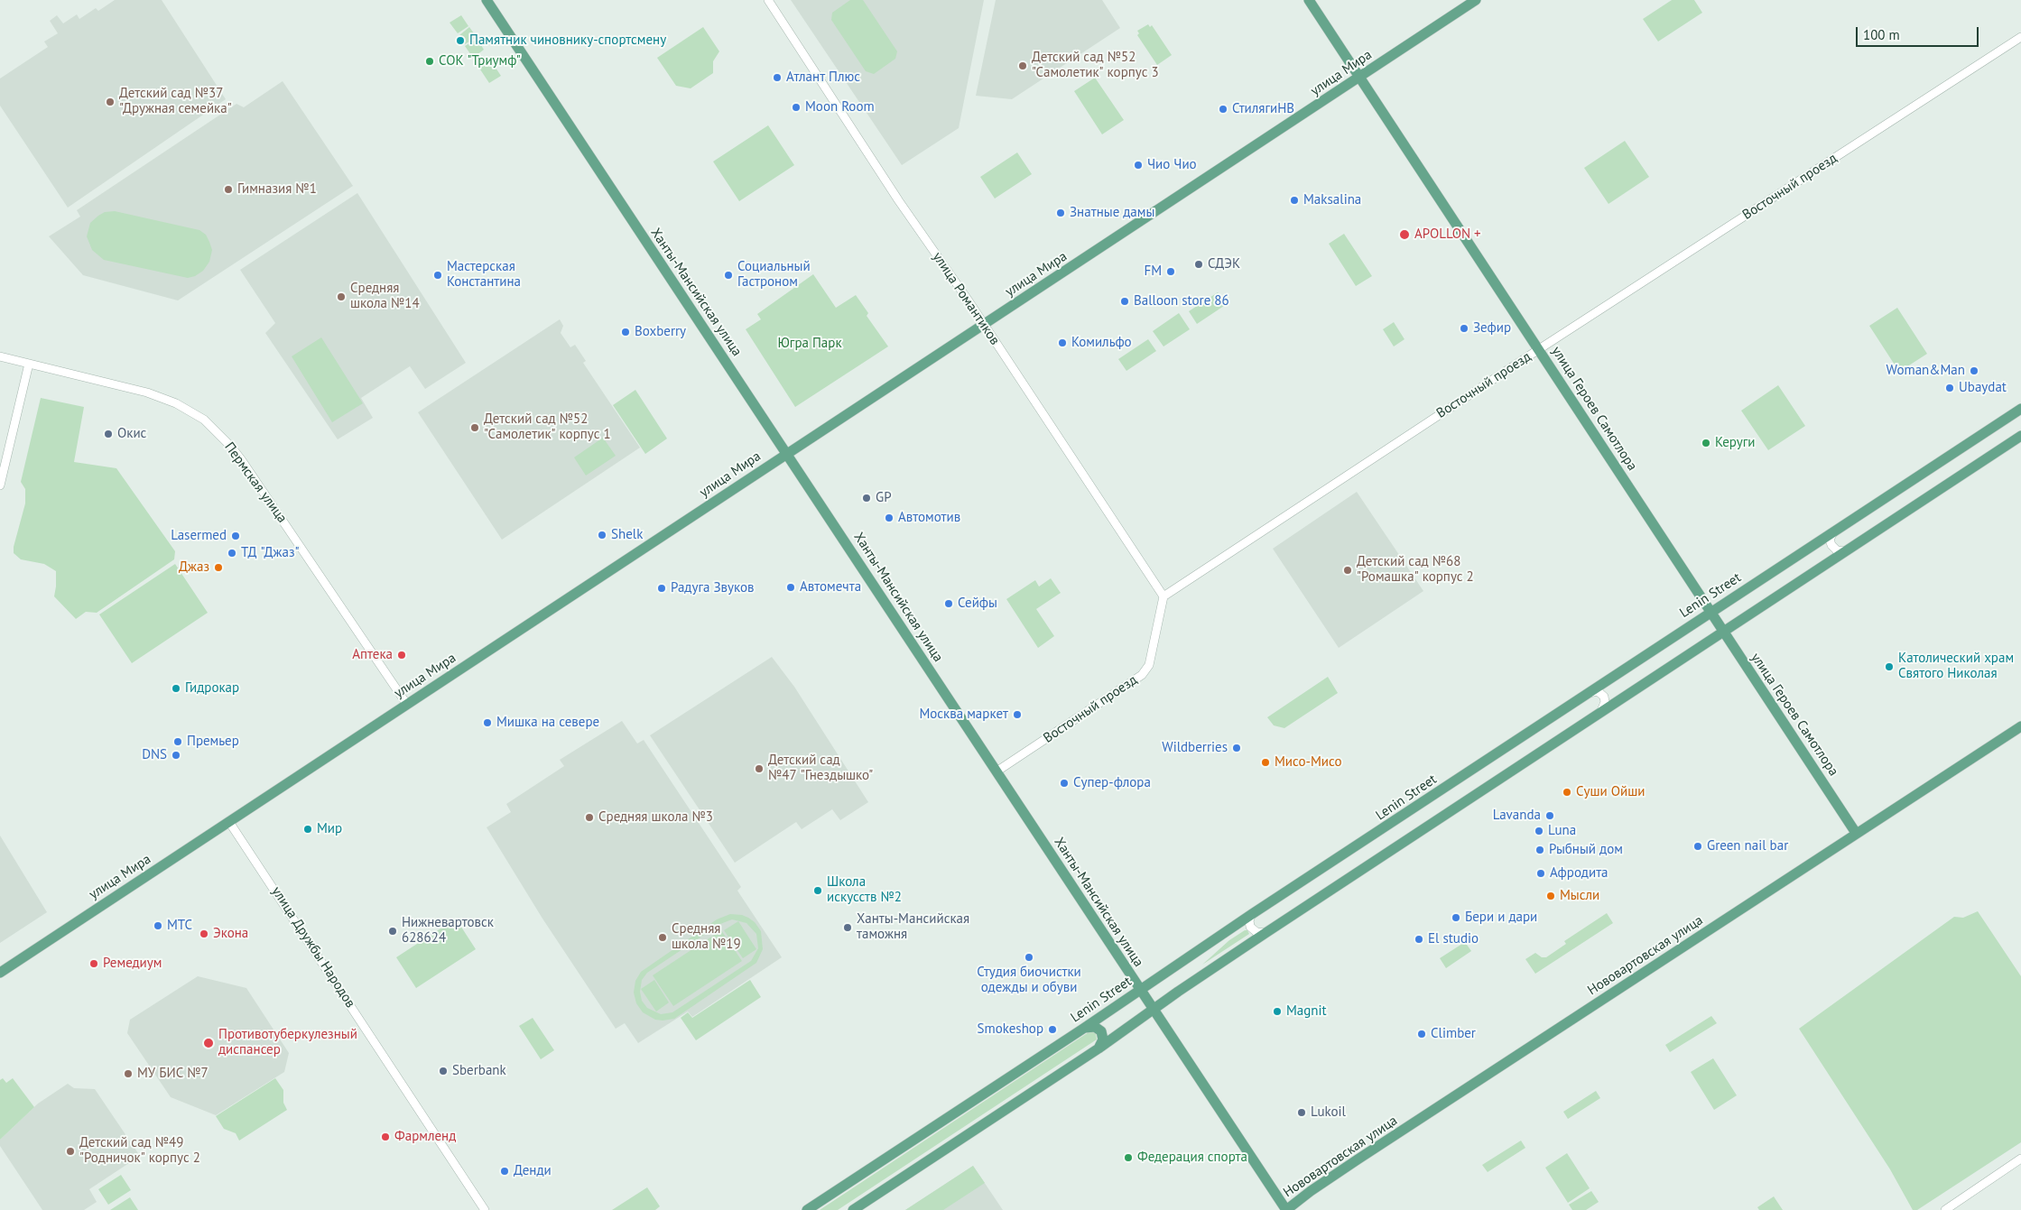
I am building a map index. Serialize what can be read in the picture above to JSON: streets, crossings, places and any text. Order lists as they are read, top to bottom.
{
  "streets": {
    "main road": [
      "улица Мира",
      "Ханты-Мансийская улица",
      "улица Героев Самотлора",
      "Lenin Street",
      "Нововартовская улица"
    ],
    "street": [
      "Восточный проезд",
      "улица Романтиков",
      "Пермская улица",
      "улица Дружбы Народов"
    ]
  },
  "crossings": [
    ["улица Мира", "Ханты-Мансийская улица"],
    ["улица Мира", "улица Романтиков"],
    ["улица Мира", "улица Героев Самотлора"],
    ["улица Мира", "Пермская улица"],
    ["улица Мира", "улица Дружбы Народов"],
    ["Восточный проезд", "Ханты-Мансийская улица"],
    ["Восточный проезд", "улица Романтиков"],
    ["Восточный проезд", "улица Героев Самотлора"],
    ["Ханты-Мансийская улица", "Lenin Street"],
    ["Ханты-Мансийская улица", "Нововартовская улица"],
    ["улица Героев Самотлора", "Lenin Street"],
    ["улица Героев Самотлора", "Нововартовская улица"]
  ],
  "parks": ["Югра Парк"],
  "places": [
    "Памятник чиновнику-спортсмену",
    "СОК \"Триумф\"",
    "Детский сад №52 \"Самолетик\" корпус 3",
    "Атлант Плюс",
    "Детский сад №37 \"Дружная семейка\"",
    "Moon Room",
    "СтилягиНВ",
    "Чио Чио",
    "Гимназия №1",
    "Maksalina",
    "Знатные дамы",
    "APOLLON +",
    "СДЭК",
    "FM",
    "Мастерская Константина",
    "Социальный Гастроном",
    "Средняя школа №14",
    "Balloon store 86",
    "Зефир",
    "Boxberry",
    "Комильфо",
    "Woman&Man",
    "Ubaydat",
    "Детский сад №52 \"Самолетик\" корпус 1",
    "Окис",
    "Керуги",
    "GP",
    "Автомотив",
    "Shelk",
    "Lasermed",
    "ТД \"Джаз\"",
    "Джаз",
    "Детский сад №68 \"Ромашка\" корпус 2",
    "Автомечта",
    "Радуга Звуков",
    "Сейфы",
    "Аптека",
    "Католический храм Святого Николая",
    "Гидрокар",
    "Москва маркет",
    "Мишка на севере",
    "Премьер",
    "Wildberries",
    "DNS",
    "Мисо-Мисо",
    "Детский сад №47 \"Гнездышко\"",
    "Супер-флора",
    "Суши Ойши",
    "Lavanda",
    "Средняя школа №3",
    "Мир",
    "Luna",
    "Green nail bar",
    "Рыбный дом",
    "Афродита",
    "Школа искусств №2",
    "Мысли",
    "Бери и дари",
    "МТС",
    "Ханты-Мансийская таможня",
    "Нижневартовск 628624",
    "Экона",
    "Средняя школа №19",
    "El studio",
    "Студия биочистки одежды и обуви",
    "Ремедиум",
    "Magnit",
    "Smokeshop",
    "Climber",
    "Противотуберкулезный диспансер",
    "Sberbank",
    "МУ БИС №7",
    "Lukoil",
    "Фармленд",
    "Детский сад №49 \"Родничок\" корпус 2",
    "Федерация спорта",
    "Денди"
  ],
  "scale_bar": "100 m"
}
